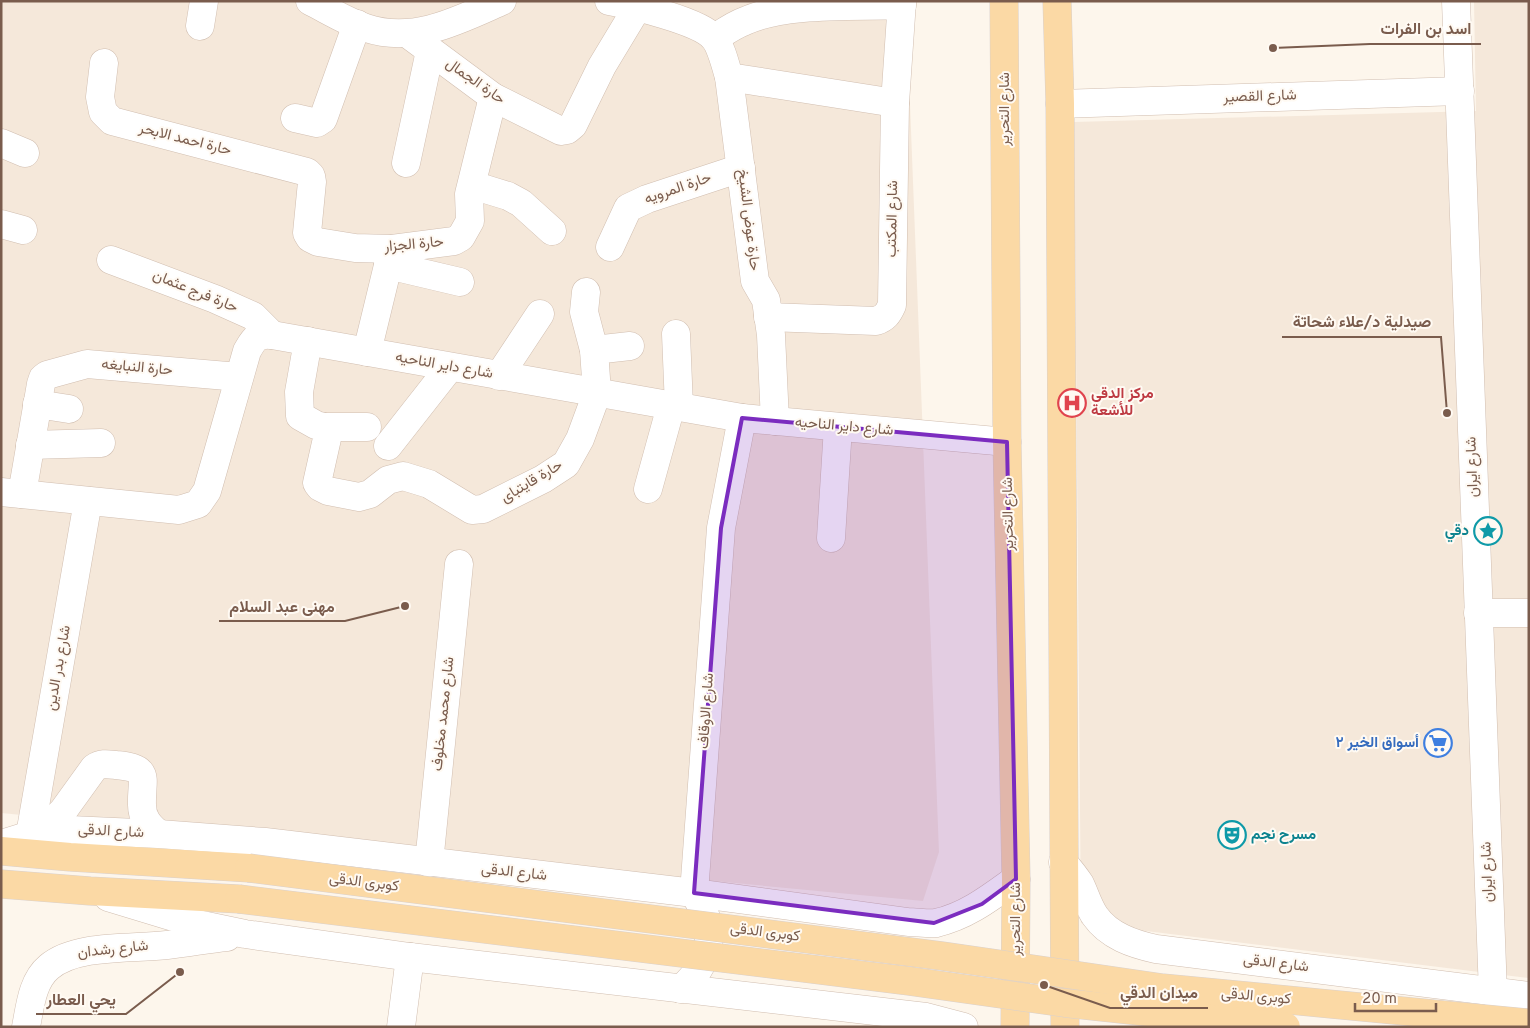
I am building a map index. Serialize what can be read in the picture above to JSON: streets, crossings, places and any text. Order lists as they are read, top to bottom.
{
  "streets": {
    "main road": ["شارع التحرير", "كوبرى الدقى"],
    "street": [
      "حارة الجمال",
      "شارع القصير",
      "حارة احمد الابحر",
      "حارة المرويه",
      "شارع المكتب",
      "حارة عوض الشيخ",
      "حارة الجزار",
      "حارة فرج عثمان",
      "شارع داير الناحيه",
      "حارة النبايغه",
      "شارع ايران",
      "حارة قايتباى",
      "شارع بدر الدين",
      "شارع الاوقاف",
      "شارع محمد مخلوف",
      "شارع الدقى",
      "شارع رشدان"
    ]
  },
  "crossings": [
    ["حارة الجمال", "حارة الجزار"],
    ["شارع القصير", "شارع ايران"],
    ["شارع التحرير", "شارع داير الناحيه"],
    ["شارع التحرير", "شارع الدقى"],
    ["حارة احمد الابحر", "حارة الجزار"],
    ["حارة المرويه", "حارة عوض الشيخ"],
    ["شارع المكتب", "حارة عوض الشيخ"],
    ["حارة عوض الشيخ", "شارع داير الناحيه"],
    ["حارة فرج عثمان", "شارع داير الناحيه"],
    ["شارع داير الناحيه", "حارة قايتباى"],
    ["شارع داير الناحيه", "شارع الاوقاف"],
    ["شارع ايران", "شارع الدقى"],
    ["شارع بدر الدين", "شارع الدقى"],
    ["شارع الاوقاف", "شارع الدقى"],
    ["شارع محمد مخلوف", "شارع الدقى"]
  ],
  "places": {
    "other": [
      "اسد بن الفرات",
      "صيدلية د/علاء شحاتة",
      "مهنى عبد السلام",
      "يحي العطار",
      "ميدان الدقي"
    ],
    "hospital": ["مركز الدقي للأشعة"],
    "place": ["دقي"],
    "supermarket": ["أسواق الخير ٢"],
    "theatre": ["مسرح نجم"]
  },
  "scale_bar": "20 m"
}
